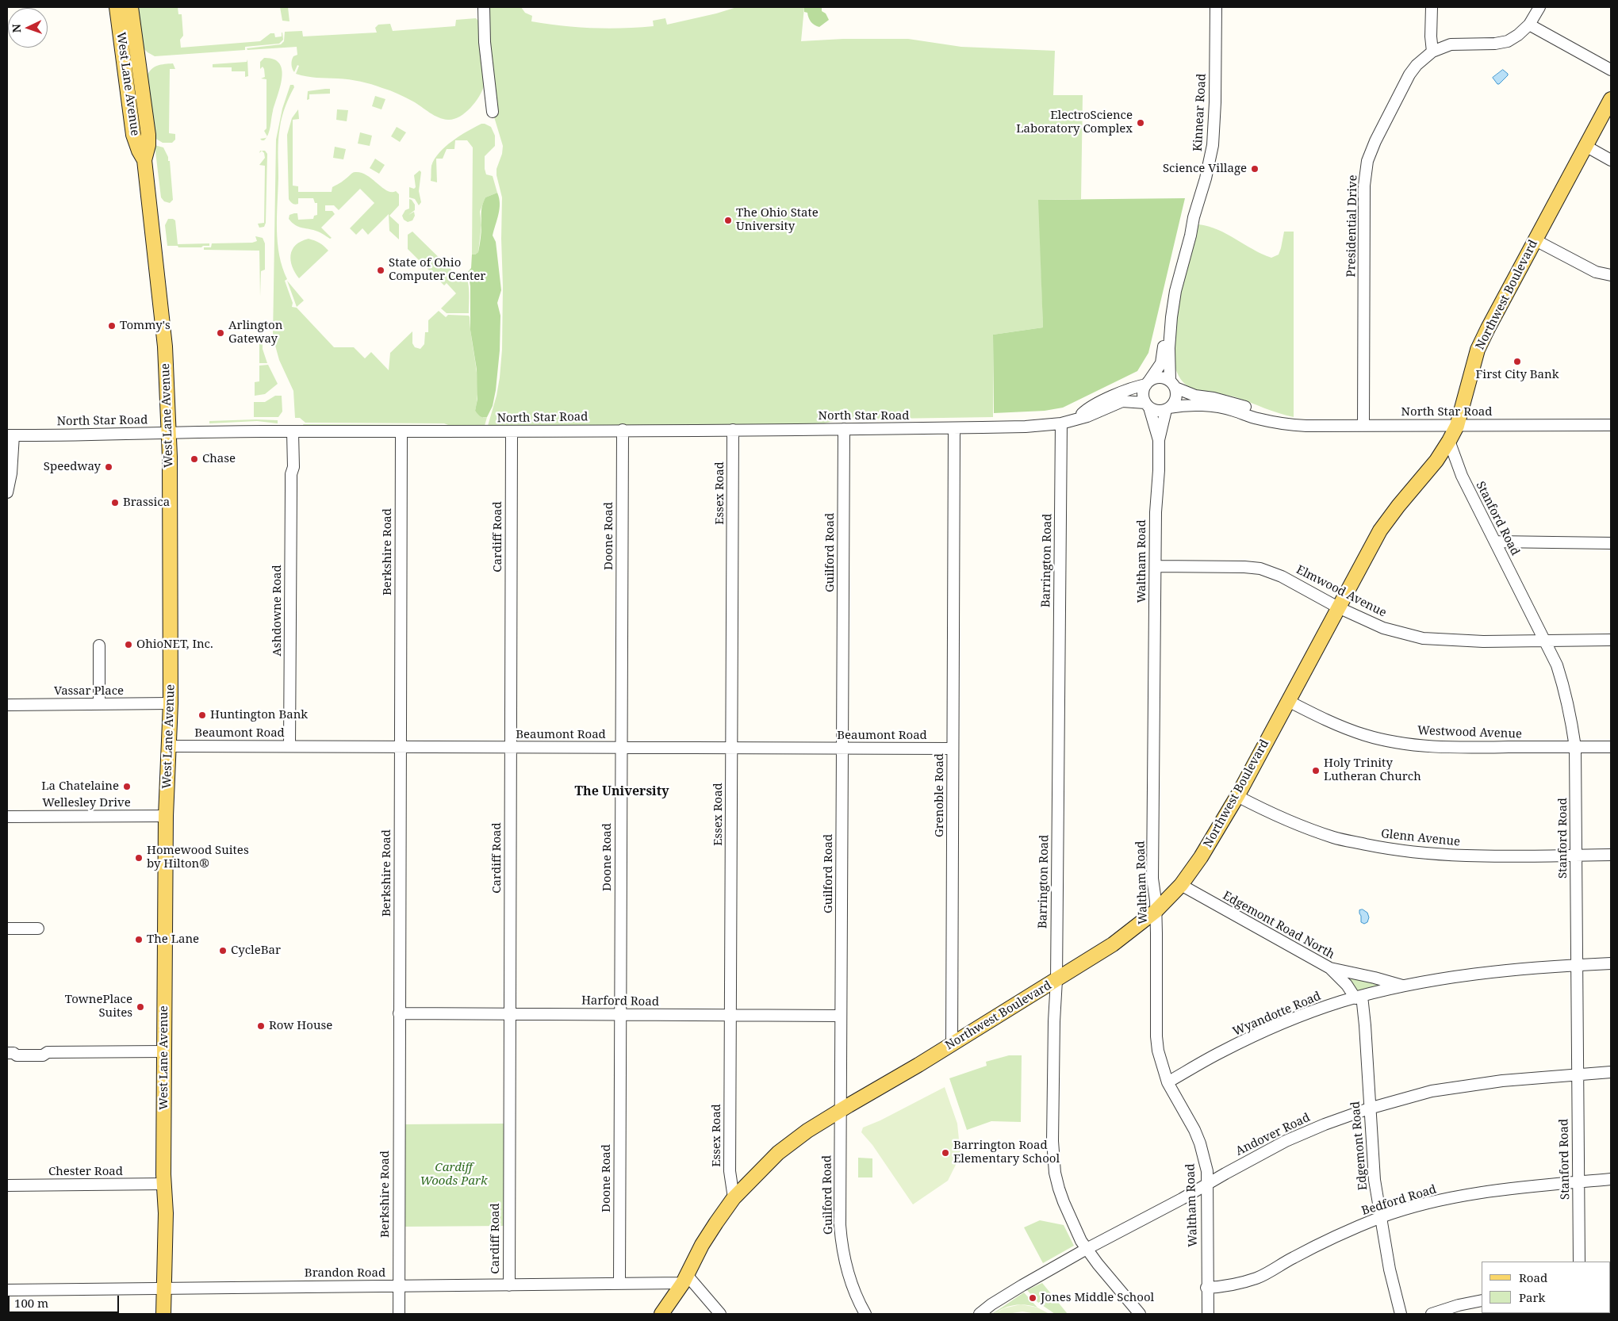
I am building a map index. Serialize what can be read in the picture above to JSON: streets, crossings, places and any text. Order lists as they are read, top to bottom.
{
  "streets": {
    "main road": ["West Lane Avenue", "Northwest Boulevard"],
    "street": [
      "Kinnear Road",
      "Presidential Drive",
      "North Star Road",
      "Essex Road",
      "Stanford Road",
      "Doone Road",
      "Cardiff Road",
      "Berkshire Road",
      "Guilford Road",
      "Barrington Road",
      "Waltham Road",
      "Elmwood Avenue",
      "Ashdowne Road",
      "Vassar Place",
      "Westwood Avenue",
      "Beaumont Road",
      "Grenoble Road",
      "Wellesley Drive",
      "Glenn Avenue",
      "Edgemont Road North",
      "Harford Road",
      "Wyandotte Road",
      "Andover Road",
      "Edgemont Road",
      "Chester Road",
      "Bedford Road",
      "Brandon Road"
    ]
  },
  "crossings": [
    ["West Lane Avenue", "North Star Road"],
    ["West Lane Avenue", "Vassar Place"],
    ["West Lane Avenue", "Beaumont Road"],
    ["West Lane Avenue", "Wellesley Drive"],
    ["West Lane Avenue", "Chester Road"],
    ["West Lane Avenue", "Brandon Road"],
    ["Kinnear Road", "North Star Road"],
    ["Kinnear Road", "Waltham Road"],
    ["Presidential Drive", "North Star Road"],
    ["Northwest Boulevard", "North Star Road"],
    ["Northwest Boulevard", "Essex Road"],
    ["Northwest Boulevard", "Stanford Road"],
    ["Northwest Boulevard", "Guilford Road"],
    ["Northwest Boulevard", "Barrington Road"],
    ["Northwest Boulevard", "Waltham Road"],
    ["Northwest Boulevard", "Elmwood Avenue"],
    ["Northwest Boulevard", "Westwood Avenue"],
    ["Northwest Boulevard", "Grenoble Road"],
    ["Northwest Boulevard", "Glenn Avenue"],
    ["Northwest Boulevard", "Edgemont Road North"],
    ["Northwest Boulevard", "Brandon Road"],
    ["North Star Road", "Essex Road"],
    ["North Star Road", "Doone Road"],
    ["North Star Road", "Cardiff Road"],
    ["North Star Road", "Berkshire Road"],
    ["North Star Road", "Guilford Road"],
    ["North Star Road", "Barrington Road"],
    ["North Star Road", "Waltham Road"],
    ["North Star Road", "Ashdowne Road"],
    ["North Star Road", "Grenoble Road"],
    ["Essex Road", "Beaumont Road"],
    ["Essex Road", "Harford Road"],
    ["Stanford Road", "Elmwood Avenue"],
    ["Stanford Road", "Westwood Avenue"],
    ["Stanford Road", "Glenn Avenue"],
    ["Stanford Road", "Wyandotte Road"],
    ["Stanford Road", "Andover Road"],
    ["Stanford Road", "Bedford Road"],
    ["Doone Road", "Beaumont Road"],
    ["Doone Road", "Harford Road"],
    ["Doone Road", "Brandon Road"],
    ["Cardiff Road", "Beaumont Road"],
    ["Cardiff Road", "Harford Road"],
    ["Cardiff Road", "Brandon Road"],
    ["Berkshire Road", "Beaumont Road"],
    ["Berkshire Road", "Harford Road"],
    ["Berkshire Road", "Brandon Road"],
    ["Guilford Road", "Beaumont Road"],
    ["Guilford Road", "Harford Road"],
    ["Barrington Road", "Andover Road"],
    ["Waltham Road", "Elmwood Avenue"],
    ["Waltham Road", "Wyandotte Road"],
    ["Waltham Road", "Andover Road"],
    ["Waltham Road", "Bedford Road"],
    ["Ashdowne Road", "Beaumont Road"],
    ["Beaumont Road", "Grenoble Road"],
    ["Edgemont Road North", "Wyandotte Road"],
    ["Edgemont Road North", "Edgemont Road"],
    ["Wyandotte Road", "Edgemont Road"],
    ["Andover Road", "Edgemont Road"],
    ["Edgemont Road", "Bedford Road"]
  ],
  "districts": ["The University"],
  "parks": ["Cardiff Woods Park"],
  "places": [
    "ElectroScience Laboratory Complex",
    "Science Village",
    "The Ohio State University",
    "State of Ohio Computer Center",
    "Tommy's",
    "Arlington Gateway",
    "First City Bank",
    "Chase",
    "Speedway",
    "Brassica",
    "OhioNET, Inc.",
    "Huntington Bank",
    "Holy Trinity Lutheran Church",
    "La Chatelaine",
    "Homewood Suites by Hilton®",
    "The Lane",
    "CycleBar",
    "TownePlace Suites",
    "Row House",
    "Barrington Road Elementary School",
    "Jones Middle School"
  ],
  "legend": ["Road", "Park"],
  "scale_bar": "100 m",
  "north": "left"
}
